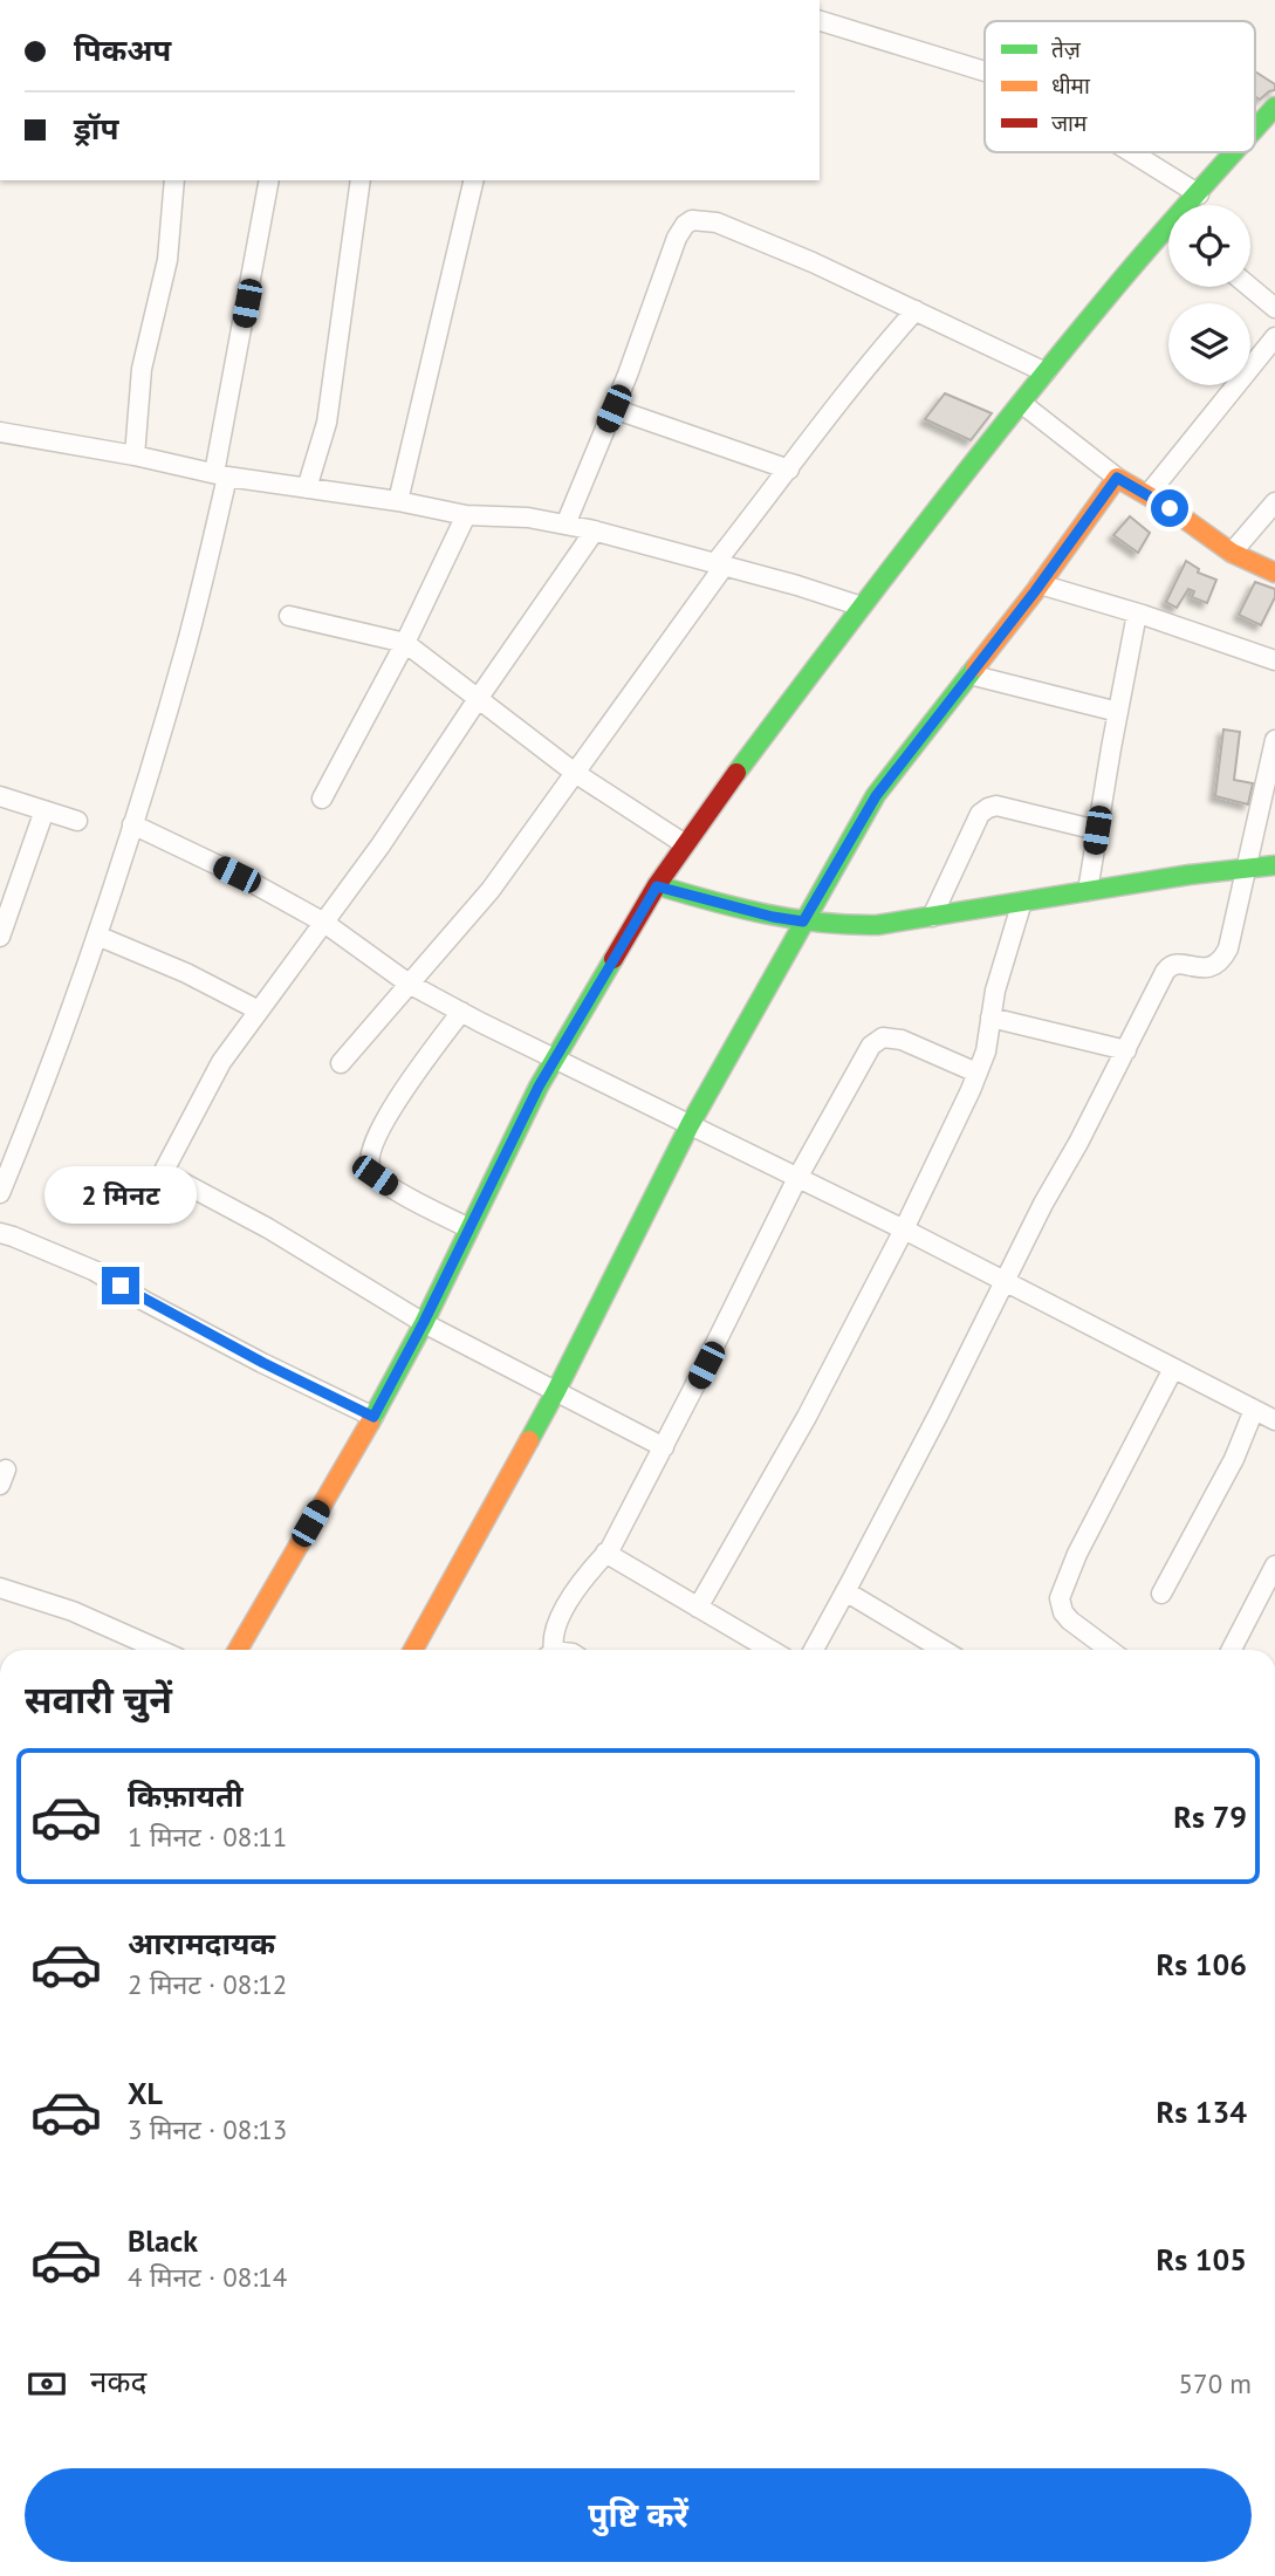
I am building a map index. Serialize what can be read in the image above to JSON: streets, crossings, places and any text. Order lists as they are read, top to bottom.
{
  "legend": ["तेज़", "धीमा", "जाम"],
  "page": {
    "banner": ["पिकअप", "ड्रॉप"],
    "bubble": "2 मिनट",
    "heading": "सवारी चुनें",
    "list": [
      {
        "name": "किफ़ायती",
        "note": "1 मिनट · 08:11",
        "value": "Rs 79"
      },
      {
        "name": "आरामदायक",
        "note": "2 मिनट · 08:12",
        "value": "Rs 106"
      },
      {
        "name": "XL",
        "note": "3 मिनट · 08:13",
        "value": "Rs 134"
      },
      {
        "name": "Black",
        "note": "4 मिनट · 08:14",
        "value": "Rs 105"
      }
    ],
    "pay": ["नकद", "570 m"],
    "buttons": "पुष्टि करें"
  }
}
